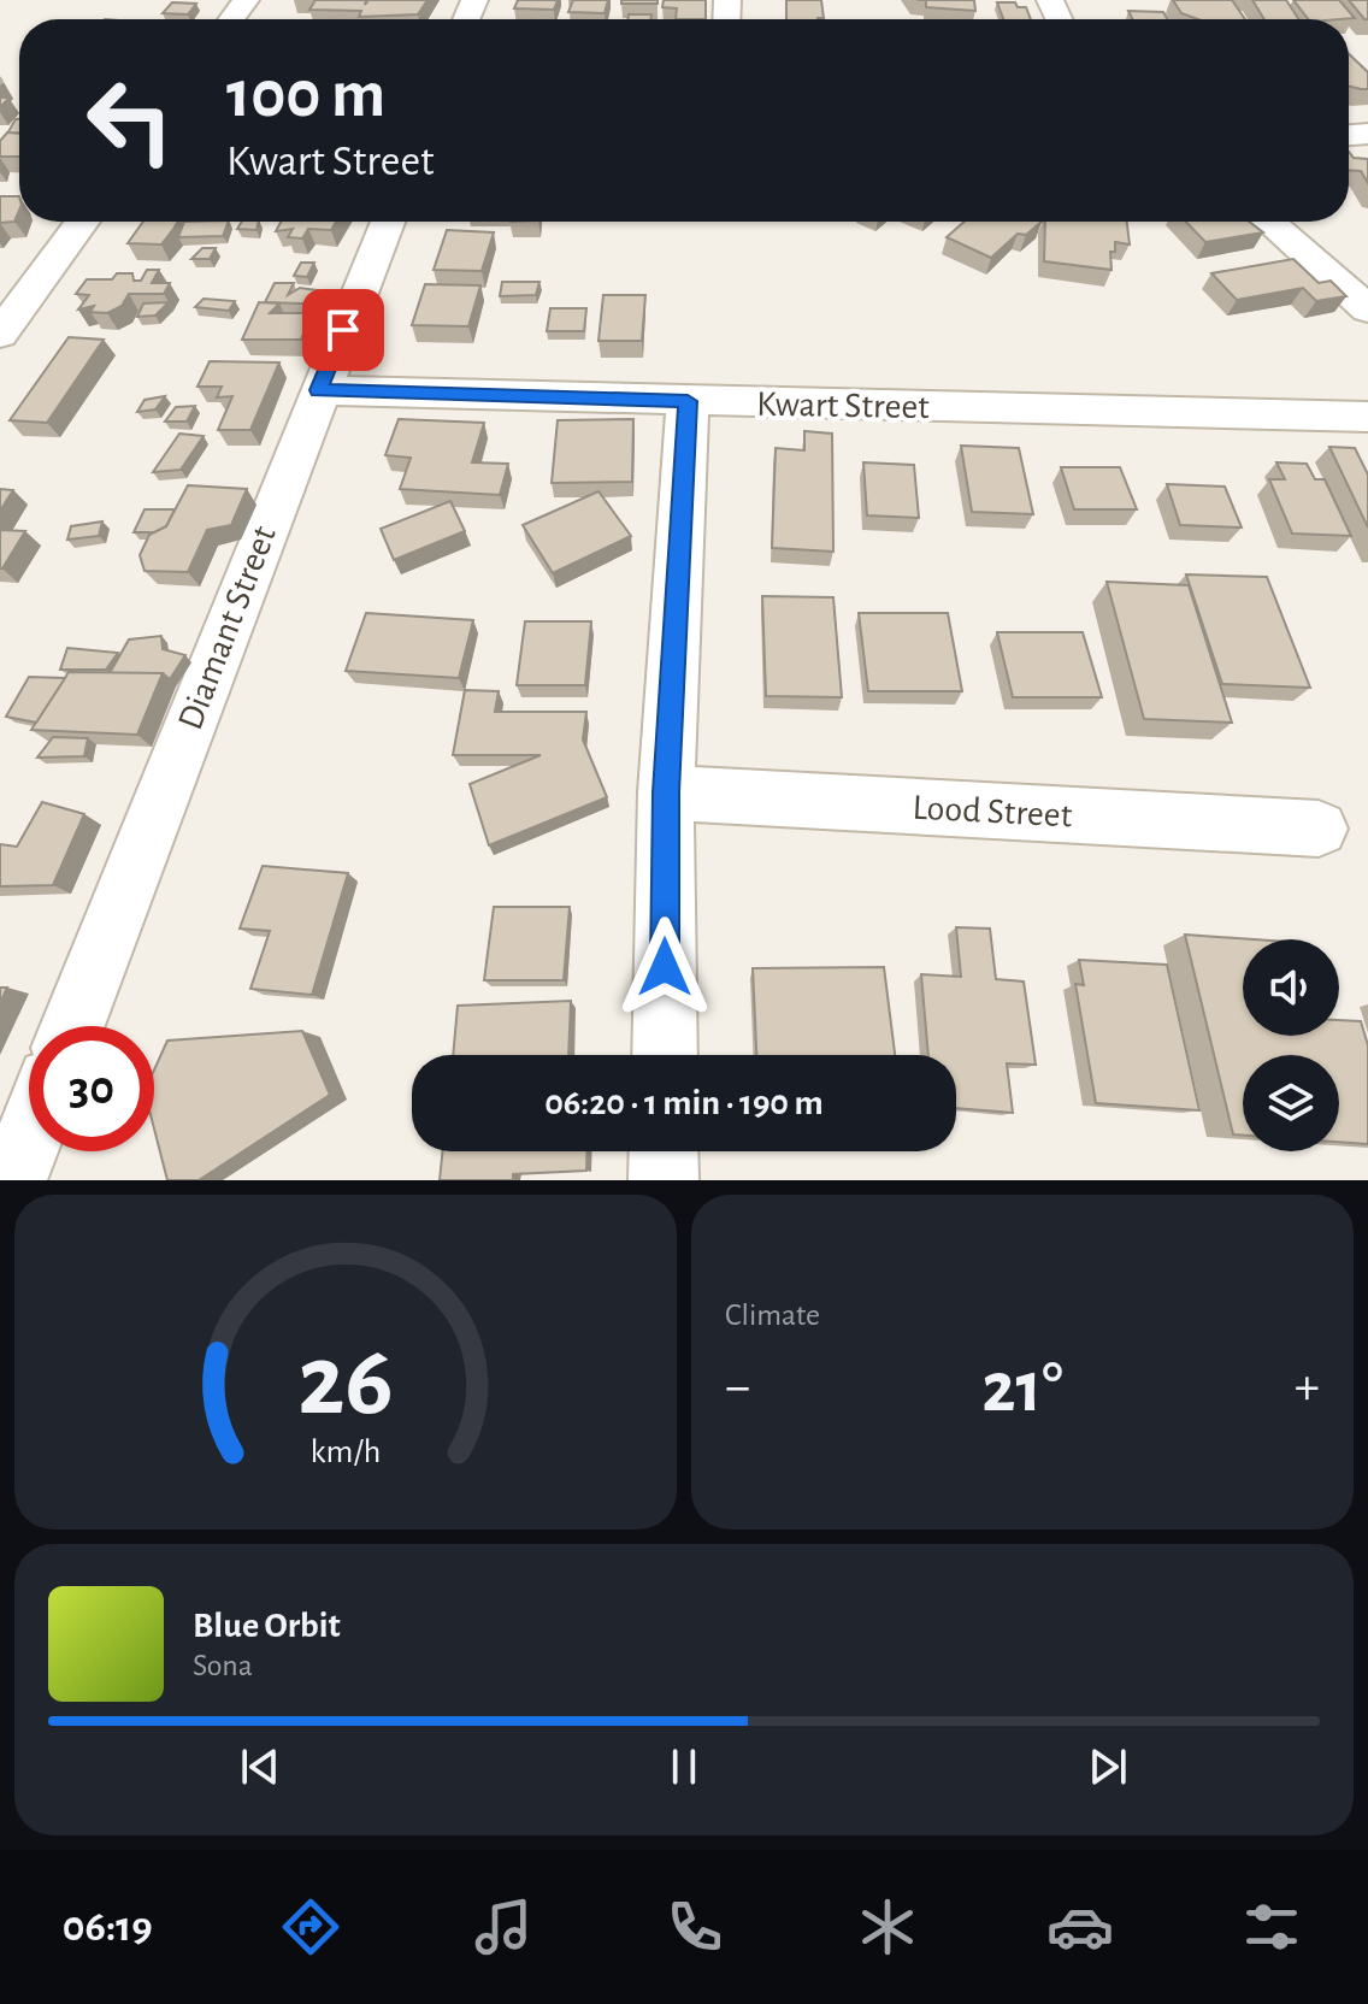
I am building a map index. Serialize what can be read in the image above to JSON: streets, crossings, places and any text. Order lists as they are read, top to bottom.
{
  "streets": {
    "street": ["Kwart Street", "Diamant Street", "Lood Street"]
  },
  "crossings": [
    ["Kwart Street", "Diamant Street"]
  ],
  "page": {
    "turn": ["100 m", "Kwart Street"],
    "limit": "30",
    "trip": "06:20 · 1 min · 190 m",
    "tile": "Climate",
    "heat": ["−", "21°", "+"],
    "song": ["Blue Orbit", "Sona"],
    "tabs": "06:19",
    "gauge": ["26", "km/h"]
  }
}
